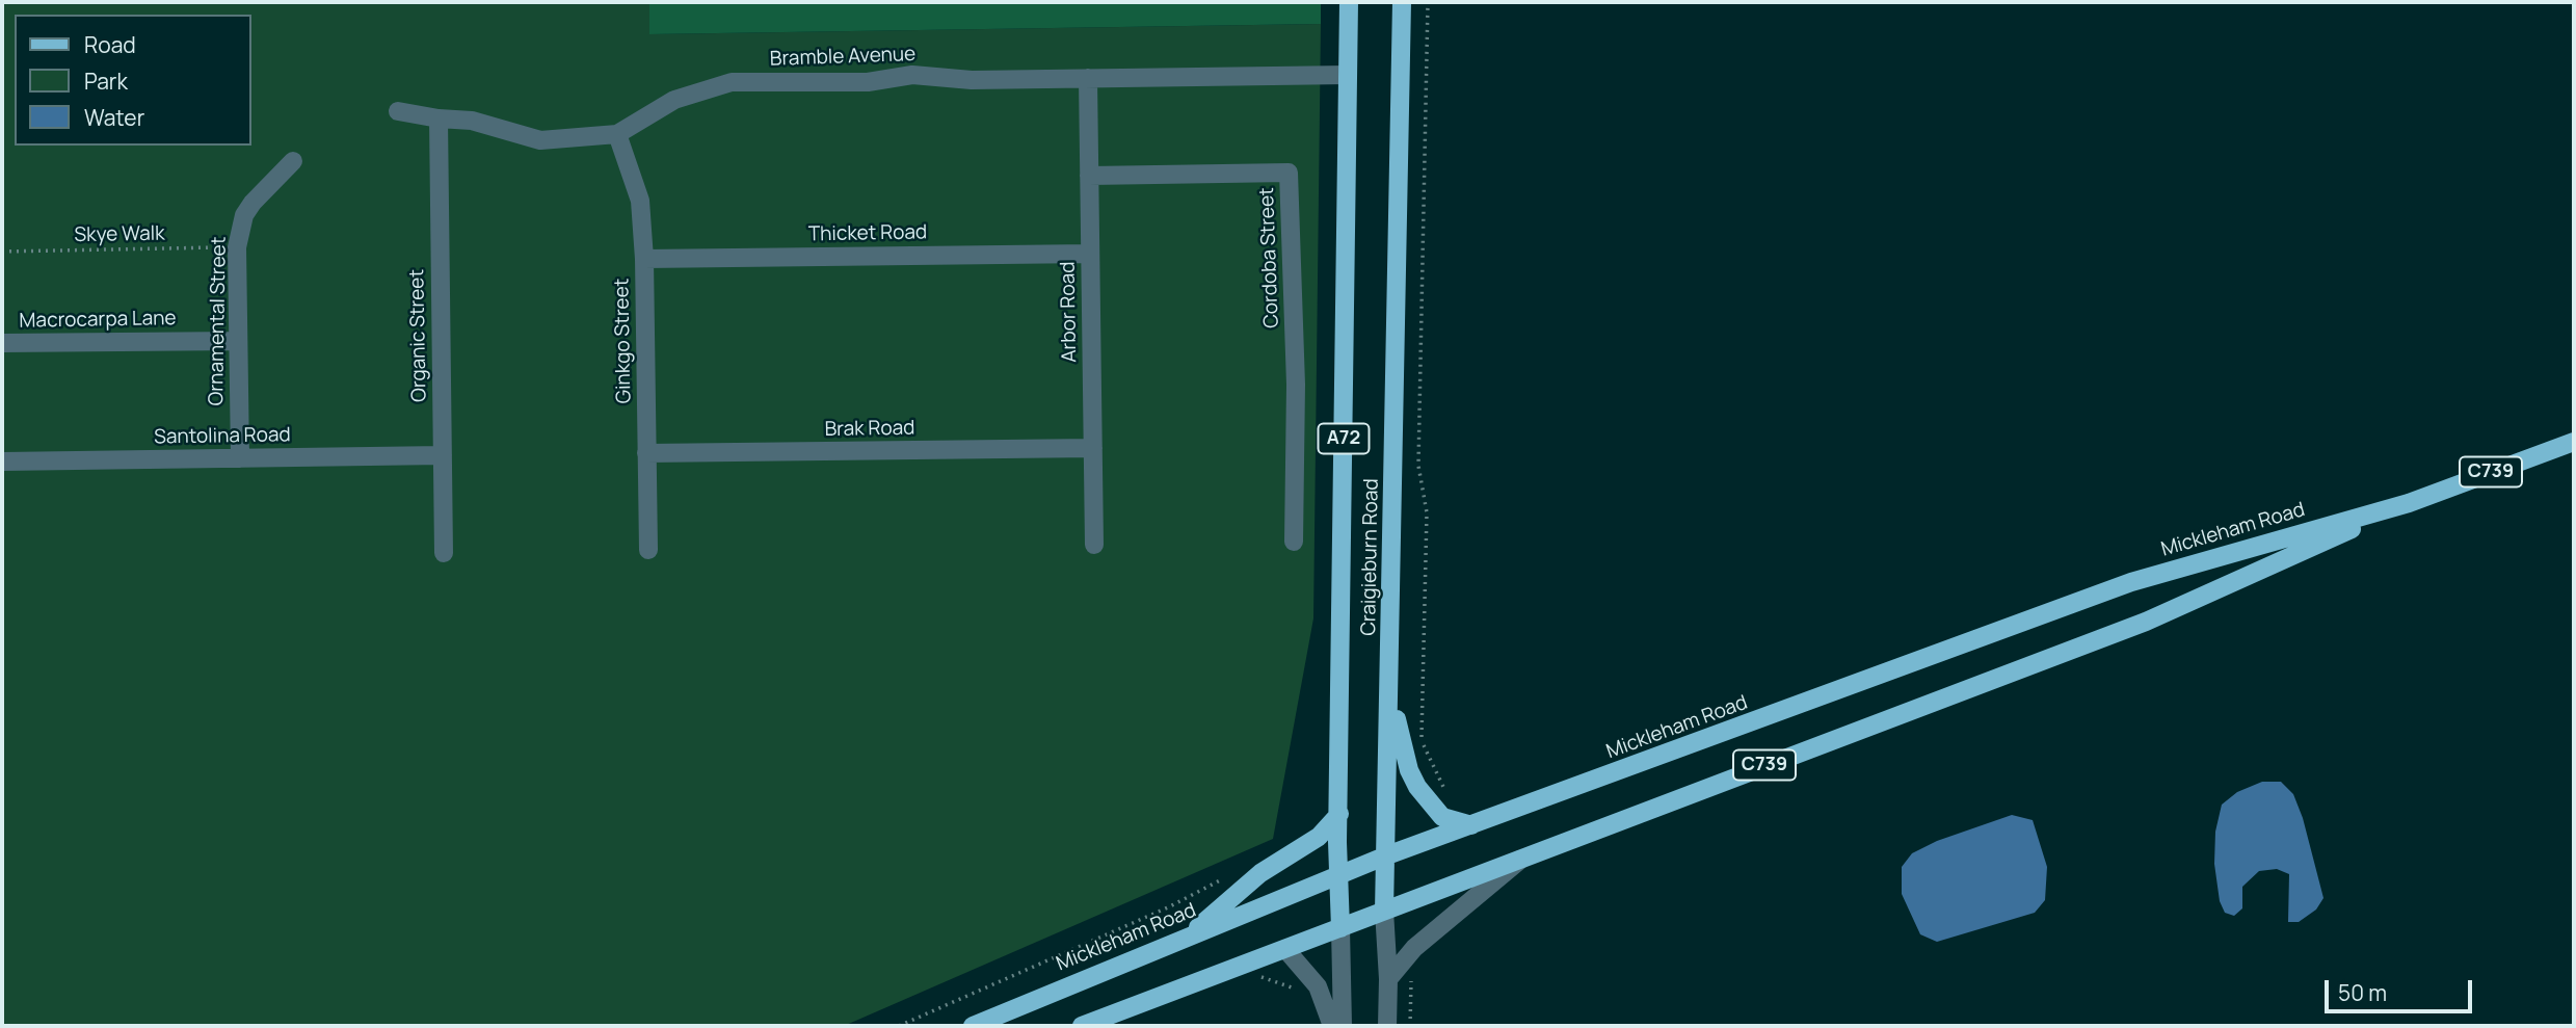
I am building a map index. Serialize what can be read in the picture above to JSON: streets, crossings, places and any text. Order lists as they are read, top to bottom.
{
  "streets": {
    "main road": [
      "A72",
      "C739",
      "Mickleham Road",
      "Craigieburn Road"
    ],
    "street": [
      "Bramble Avenue",
      "Thicket Road",
      "Cordoba Street",
      "Arbor Road",
      "Macrocarpa Lane",
      "Ornamental Street",
      "Organic Street",
      "Ginkgo Street",
      "Brak Road",
      "Santolina Road"
    ],
    "path": ["Skye Walk"]
  },
  "crossings": [
    ["Bramble Avenue", "Arbor Road"],
    ["Bramble Avenue", "Organic Street"],
    ["Bramble Avenue", "Ginkgo Street"],
    ["Bramble Avenue", "Craigieburn Road"],
    ["Thicket Road", "Arbor Road"],
    ["Thicket Road", "Ginkgo Street"],
    ["Skye Walk", "Ornamental Street"],
    ["Cordoba Street", "Arbor Road"],
    ["Arbor Road", "Brak Road"],
    ["Macrocarpa Lane", "Ornamental Street"],
    ["Ornamental Street", "Santolina Road"],
    ["Organic Street", "Santolina Road"],
    ["Ginkgo Street", "Brak Road"],
    ["Mickleham Road", "Craigieburn Road"]
  ],
  "legend": ["Road", "Park", "Water"],
  "scale_bar": "50 m"
}
